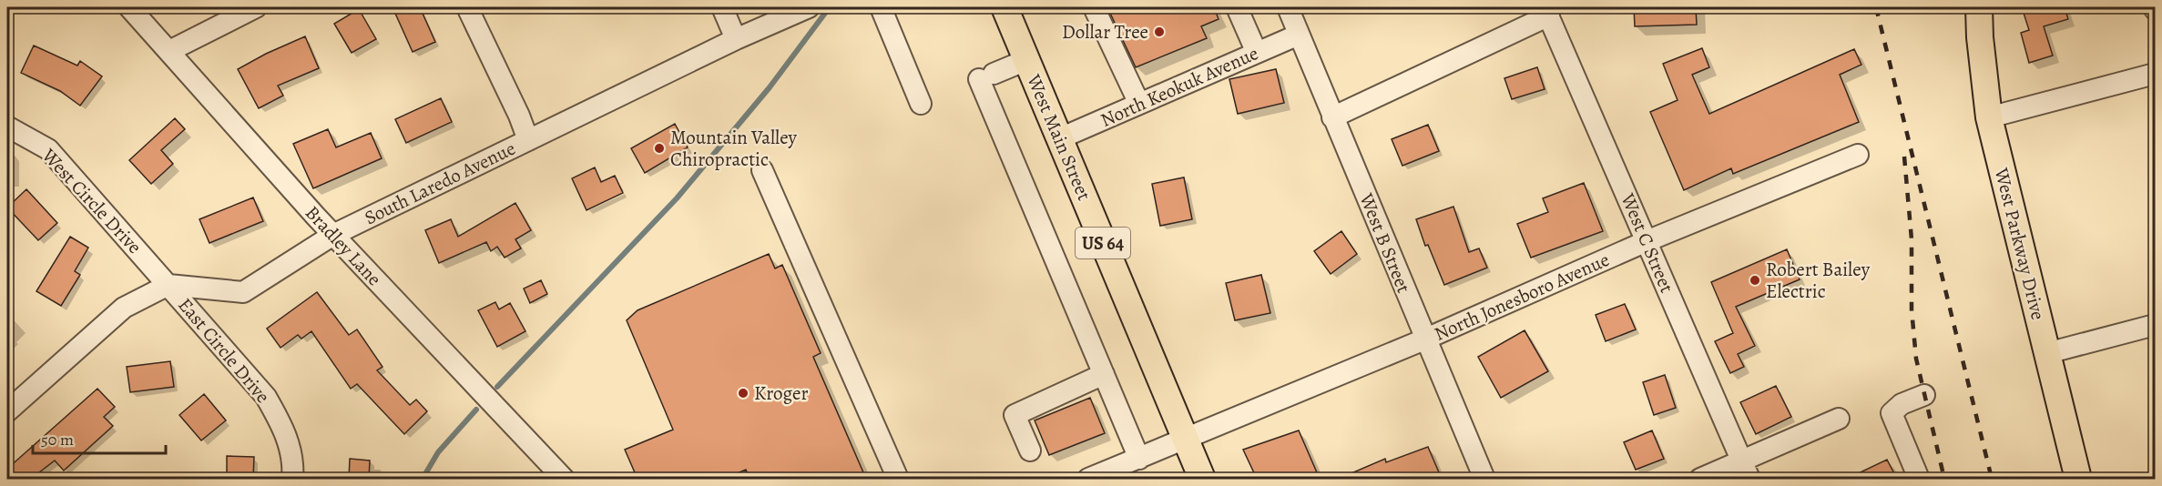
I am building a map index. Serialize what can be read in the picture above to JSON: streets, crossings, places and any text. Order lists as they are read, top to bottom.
{
  "streets": {
    "main road": ["West Main Street", "US 64", "West Parkway Drive"],
    "street": [
      "North Keokuk Avenue",
      "South Laredo Avenue",
      "West Circle Drive",
      "West B Street",
      "West C Street",
      "Bradley Lane",
      "North Jonesboro Avenue",
      "East Circle Drive"
    ]
  },
  "crossings": [
    ["North Keokuk Avenue", "West Main Street"],
    ["North Keokuk Avenue", "West B Street"],
    ["West Main Street", "North Jonesboro Avenue"],
    ["South Laredo Avenue", "West Circle Drive"],
    ["South Laredo Avenue", "Bradley Lane"],
    ["South Laredo Avenue", "East Circle Drive"],
    ["West Circle Drive", "East Circle Drive"],
    ["West B Street", "North Jonesboro Avenue"],
    ["West C Street", "North Jonesboro Avenue"]
  ],
  "places": [
    "Dollar Tree",
    "Mountain Valley Chiropractic",
    "Robert Bailey Electric",
    "Kroger"
  ],
  "scale_bar": "50 m"
}
